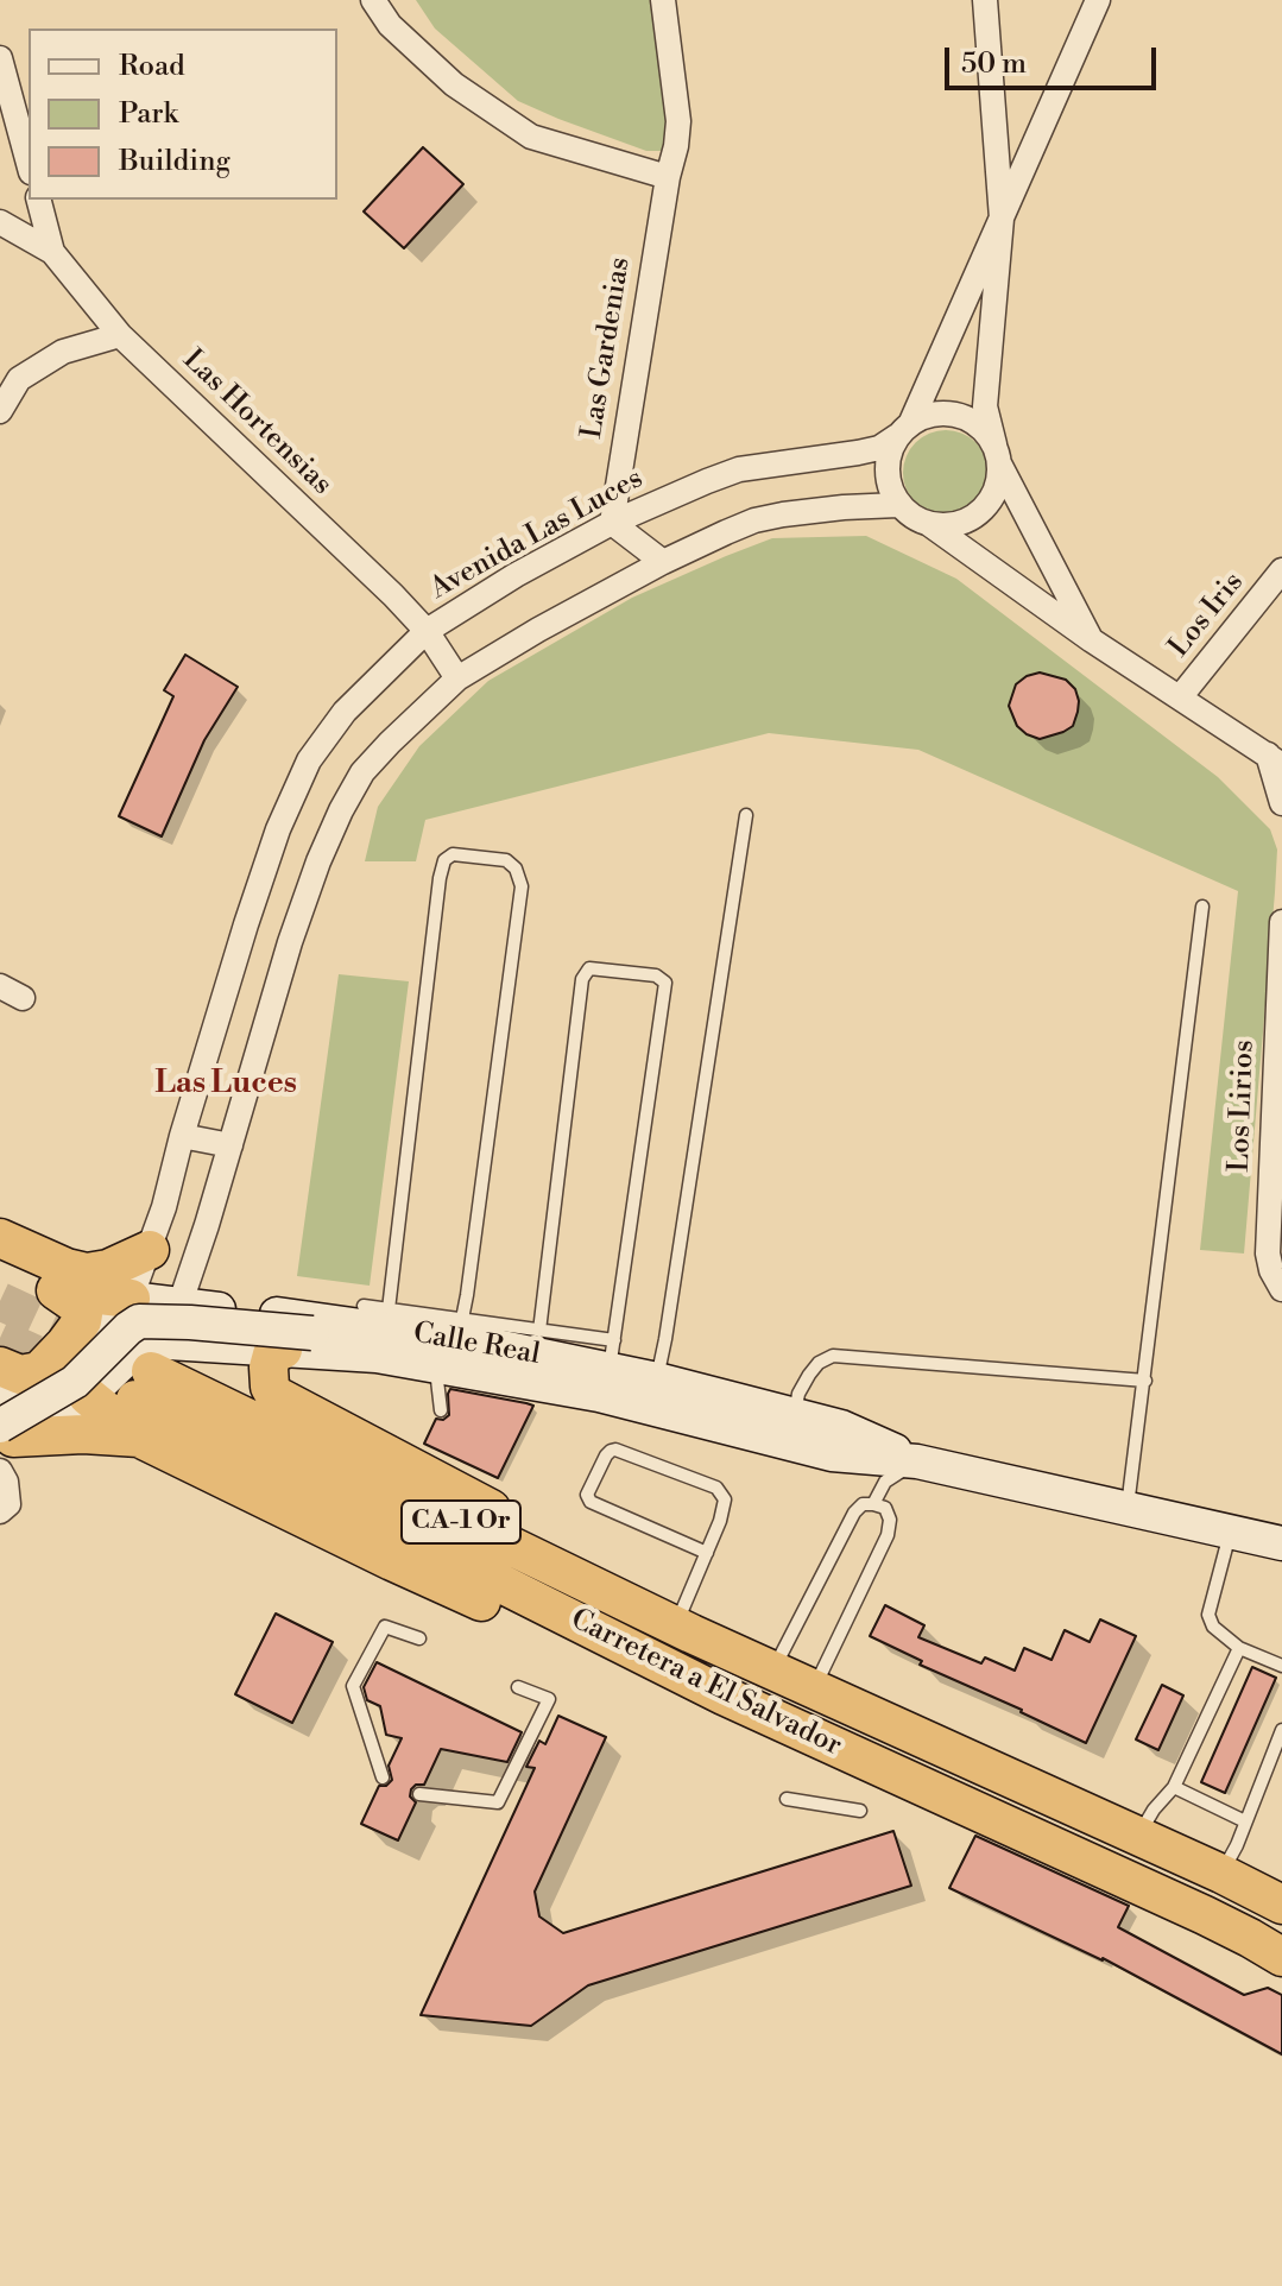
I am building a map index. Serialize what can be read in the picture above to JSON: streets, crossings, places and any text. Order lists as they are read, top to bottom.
{
  "streets": {
    "highway": ["CA-1 Or", "Carretera a El Salvador"],
    "main road": ["Calle Real"],
    "street": [
      "Las Gardenias",
      "Las Hortensias",
      "Avenida Las Luces",
      "Los Iris",
      "Los Lirios"
    ]
  },
  "crossings": [
    ["Las Gardenias", "Avenida Las Luces"],
    ["Las Hortensias", "Avenida Las Luces"],
    ["Avenida Las Luces", "Calle Real"],
    ["Calle Real", "Carretera a El Salvador"]
  ],
  "districts": ["Las Luces"],
  "legend": ["Road", "Park", "Building"],
  "scale_bar": "50 m"
}
